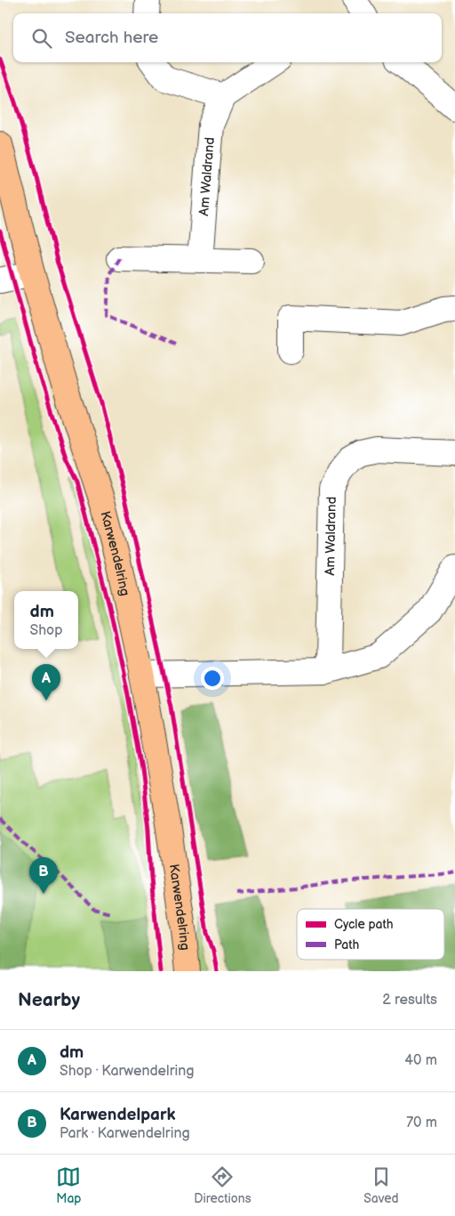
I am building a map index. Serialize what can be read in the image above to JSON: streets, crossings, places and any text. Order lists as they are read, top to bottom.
{
  "streets": {
    "main road": ["Karwendelring"],
    "street": ["Am Waldrand"]
  },
  "legend": ["Cycle path", "Path"],
  "page": {
    "search": "Search here",
    "popup": ["dm", "Shop"],
    "pins": ["A", "B"],
    "heading": ["Nearby", "2 results"],
    "list": [
      {
        "mark": "A",
        "name": "dm",
        "note": "Shop · Karwendelring",
        "value": "40 m"
      },
      {
        "mark": "B",
        "name": "Karwendelpark",
        "note": "Park · Karwendelring",
        "value": "70 m"
      }
    ],
    "nav": ["Map", "Directions", "Saved"]
  }
}
